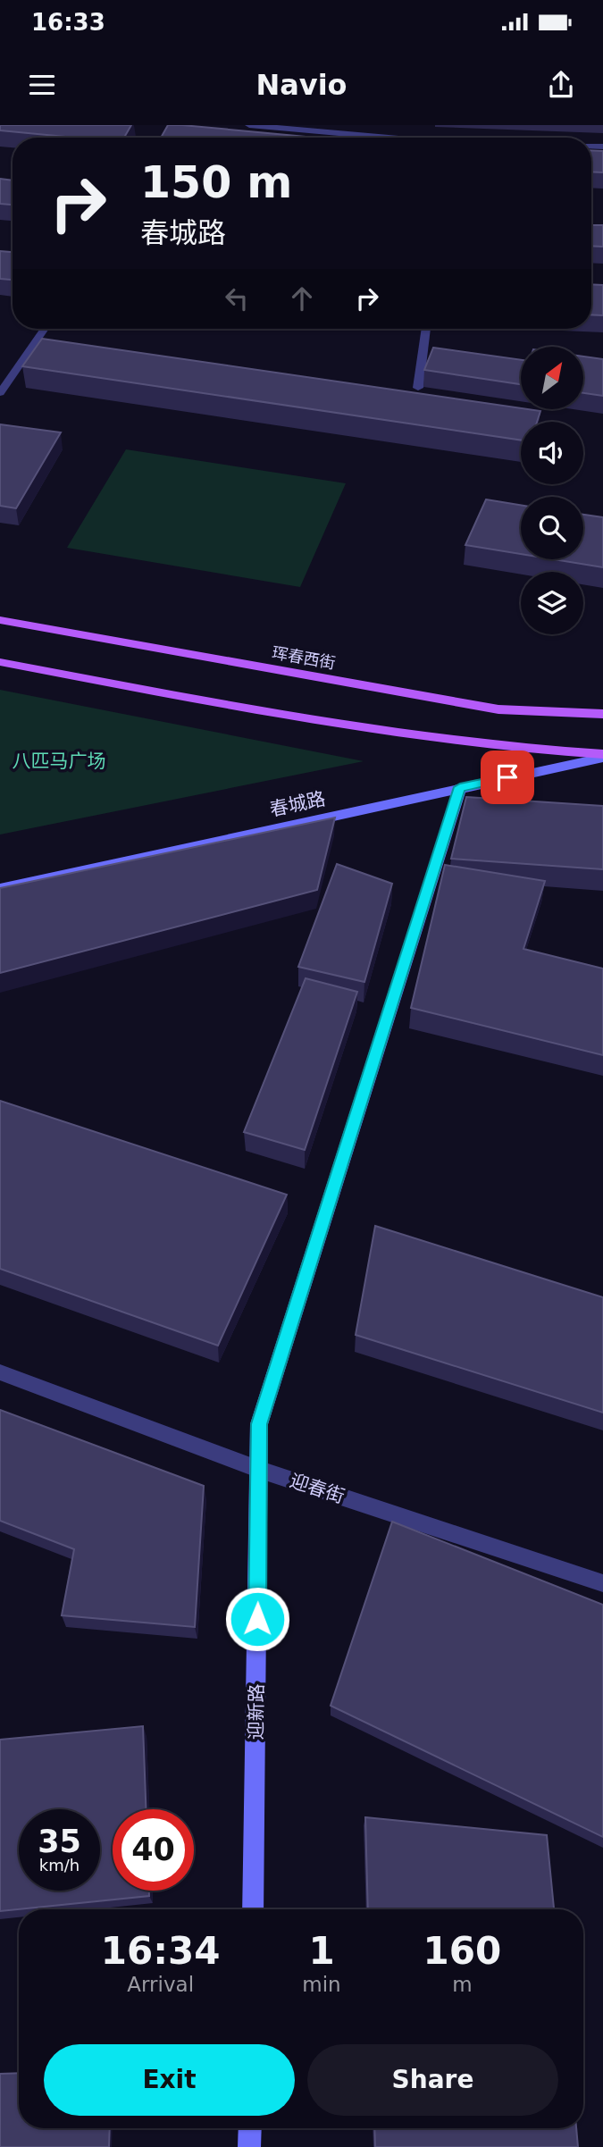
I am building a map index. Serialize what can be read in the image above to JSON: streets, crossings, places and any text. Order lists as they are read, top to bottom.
{
  "streets": {
    "main road": ["珲春西街"],
    "street": ["春城路", "迎春街", "迎新路"]
  },
  "crossings": [
    ["春城路", "迎新路"],
    ["迎春街", "迎新路"]
  ],
  "parks": ["八匹马广场"],
  "north": "top right",
  "page": {
    "status": "16:33",
    "header": "Navio",
    "turn": ["150 m", "春城路"],
    "speed": "35 km/h",
    "limit": "40",
    "eta": [
      "16:34",
      "Arrival",
      "1",
      "min",
      "160",
      "m"
    ],
    "buttons": ["Exit", "Share"]
  }
}
